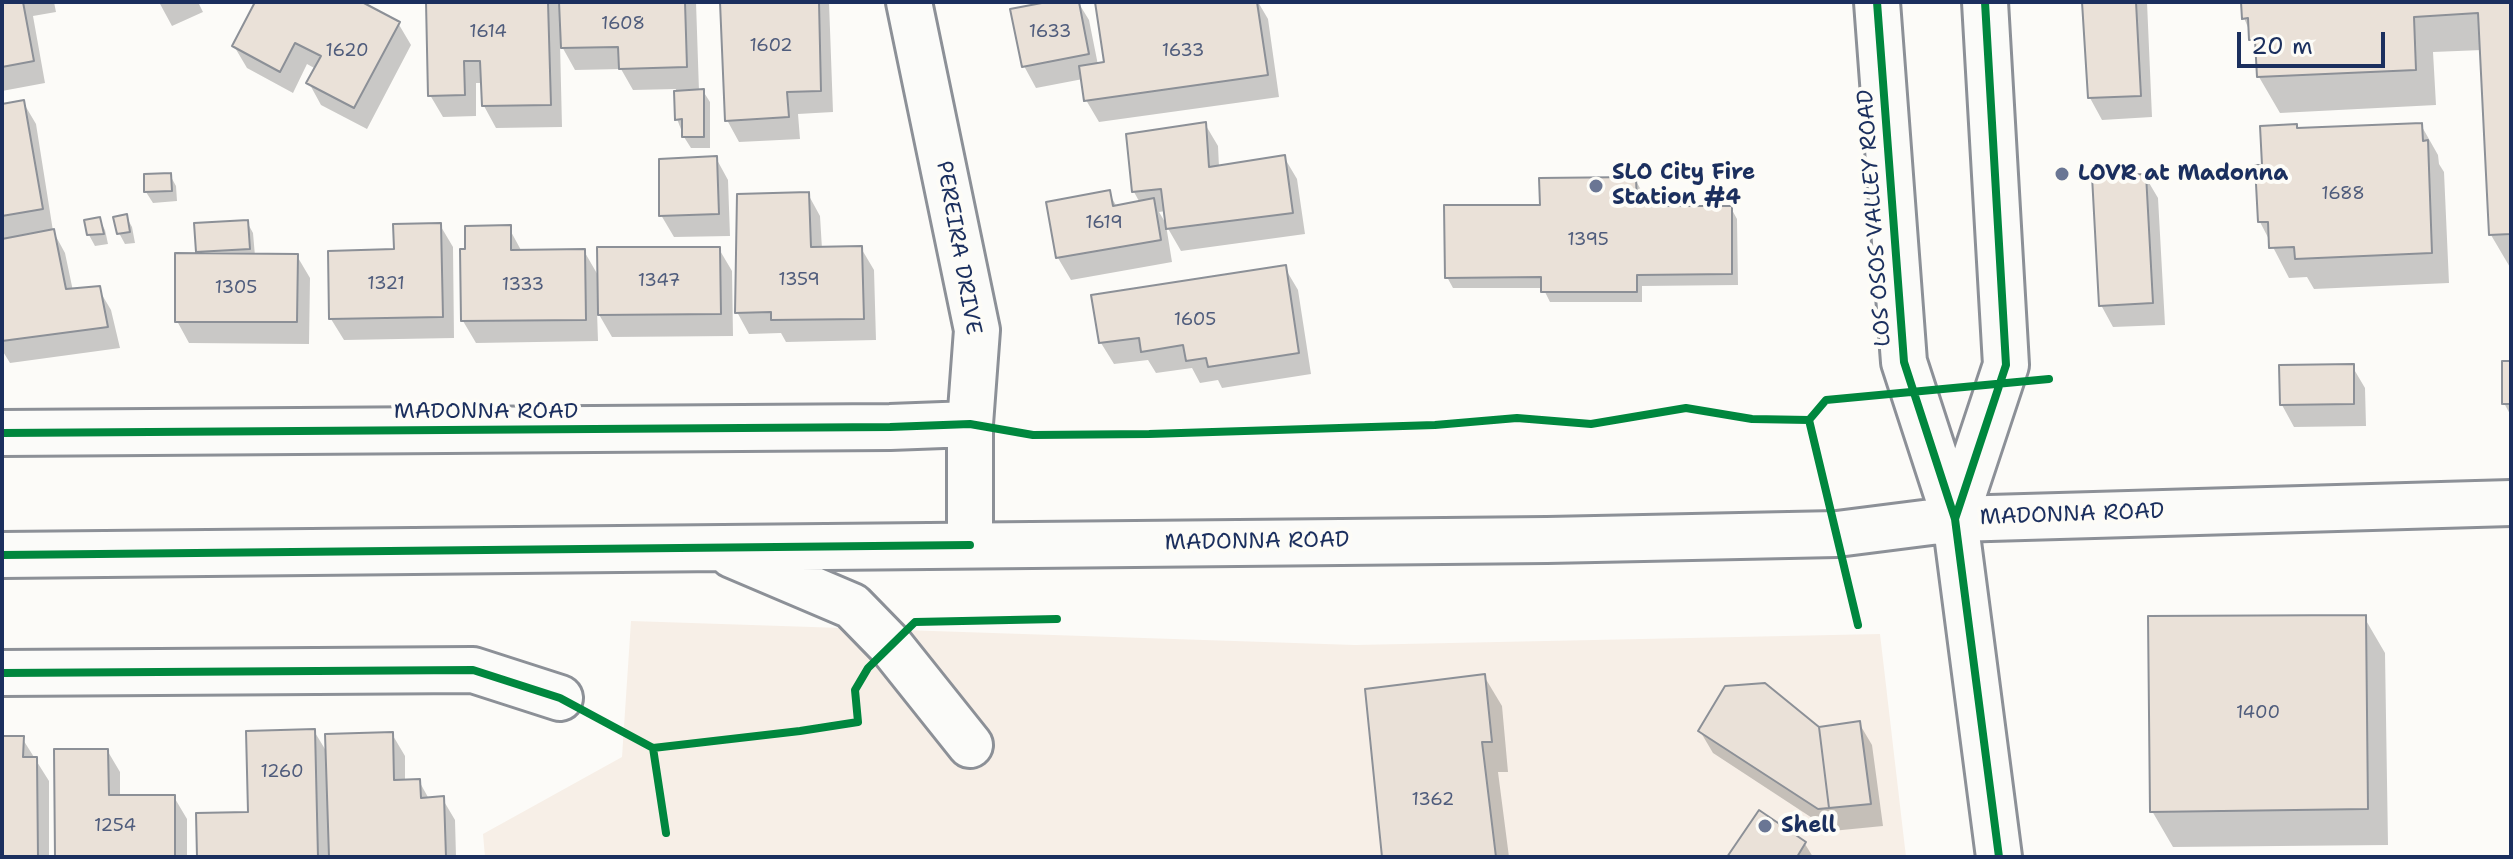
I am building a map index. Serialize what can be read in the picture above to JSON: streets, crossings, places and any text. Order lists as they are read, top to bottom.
{
  "streets": {
    "main road": ["LOS OSOS VALLEY ROAD", "PEREIRA DRIVE", "MADONNA ROAD"]
  },
  "crossings": [
    ["LOS OSOS VALLEY ROAD", "MADONNA ROAD"],
    ["PEREIRA DRIVE", "MADONNA ROAD"]
  ],
  "places": ["LOVR at Madonna", "SLO City Fire Station #4", "Shell"],
  "house_numbers": [
    "1608",
    "1614",
    "1633",
    "1602",
    "1620",
    "1633",
    "1688",
    "1619",
    "1395",
    "1359",
    "1347",
    "1321",
    "1333",
    "1305",
    "1605",
    "1400",
    "1260",
    "1362",
    "1254"
  ],
  "scale_bar": "20 m"
}
